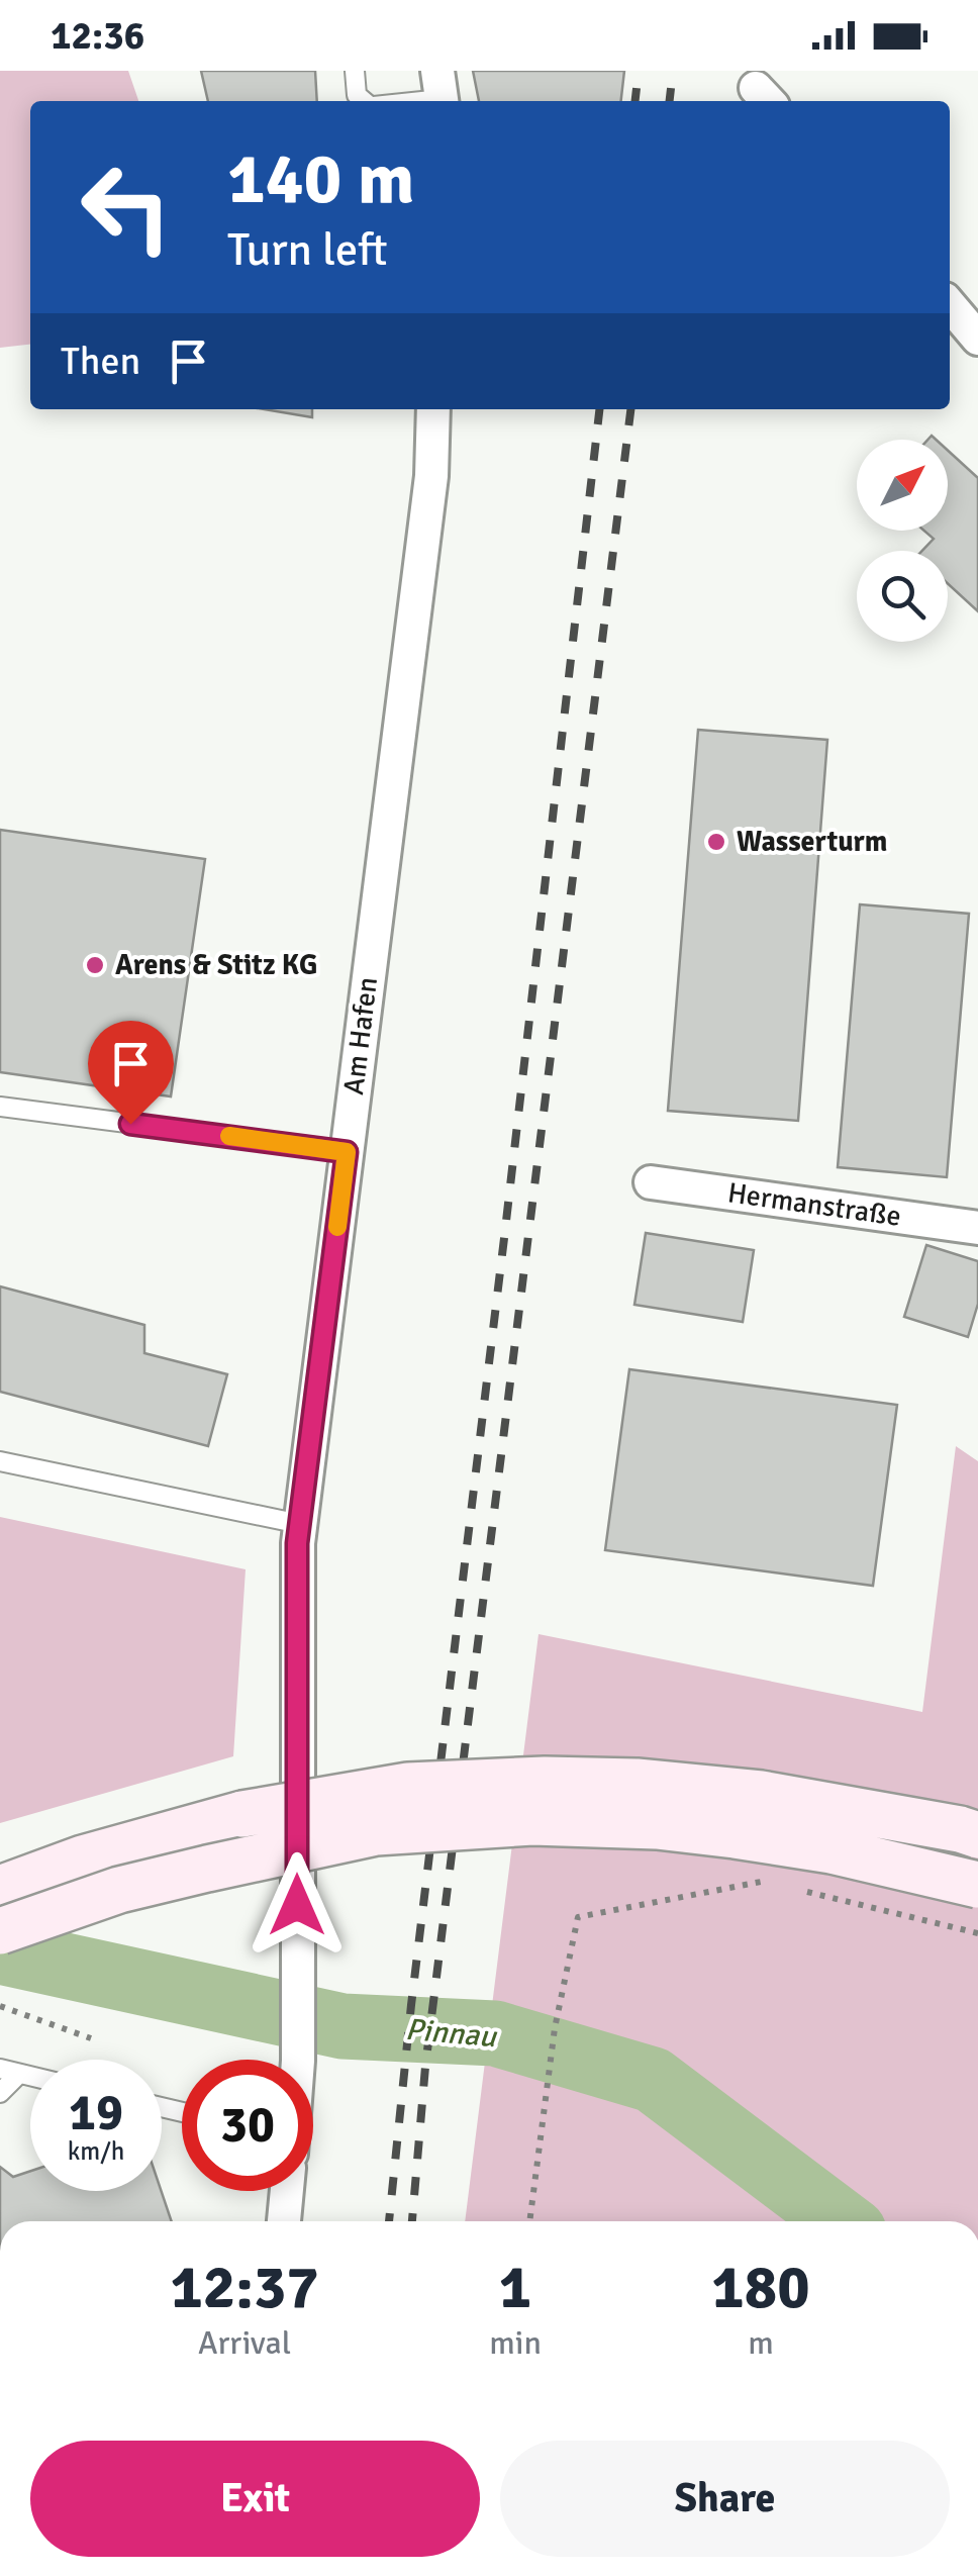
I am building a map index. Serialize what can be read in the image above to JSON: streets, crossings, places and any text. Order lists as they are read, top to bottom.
{
  "streets": {
    "street": ["Am Hafen", "Hermanstraße"]
  },
  "water": ["Pinnau"],
  "places": ["Wasserturm", "Arens & Stitz KG"],
  "north": "top right",
  "page": {
    "status": "12:36",
    "turn": ["140 m", "Turn left"],
    "then": "Then",
    "speed": "19 km/h",
    "limit": "30",
    "eta": [
      "12:37",
      "Arrival",
      "1",
      "min",
      "180",
      "m"
    ],
    "buttons": ["Exit", "Share"]
  }
}
